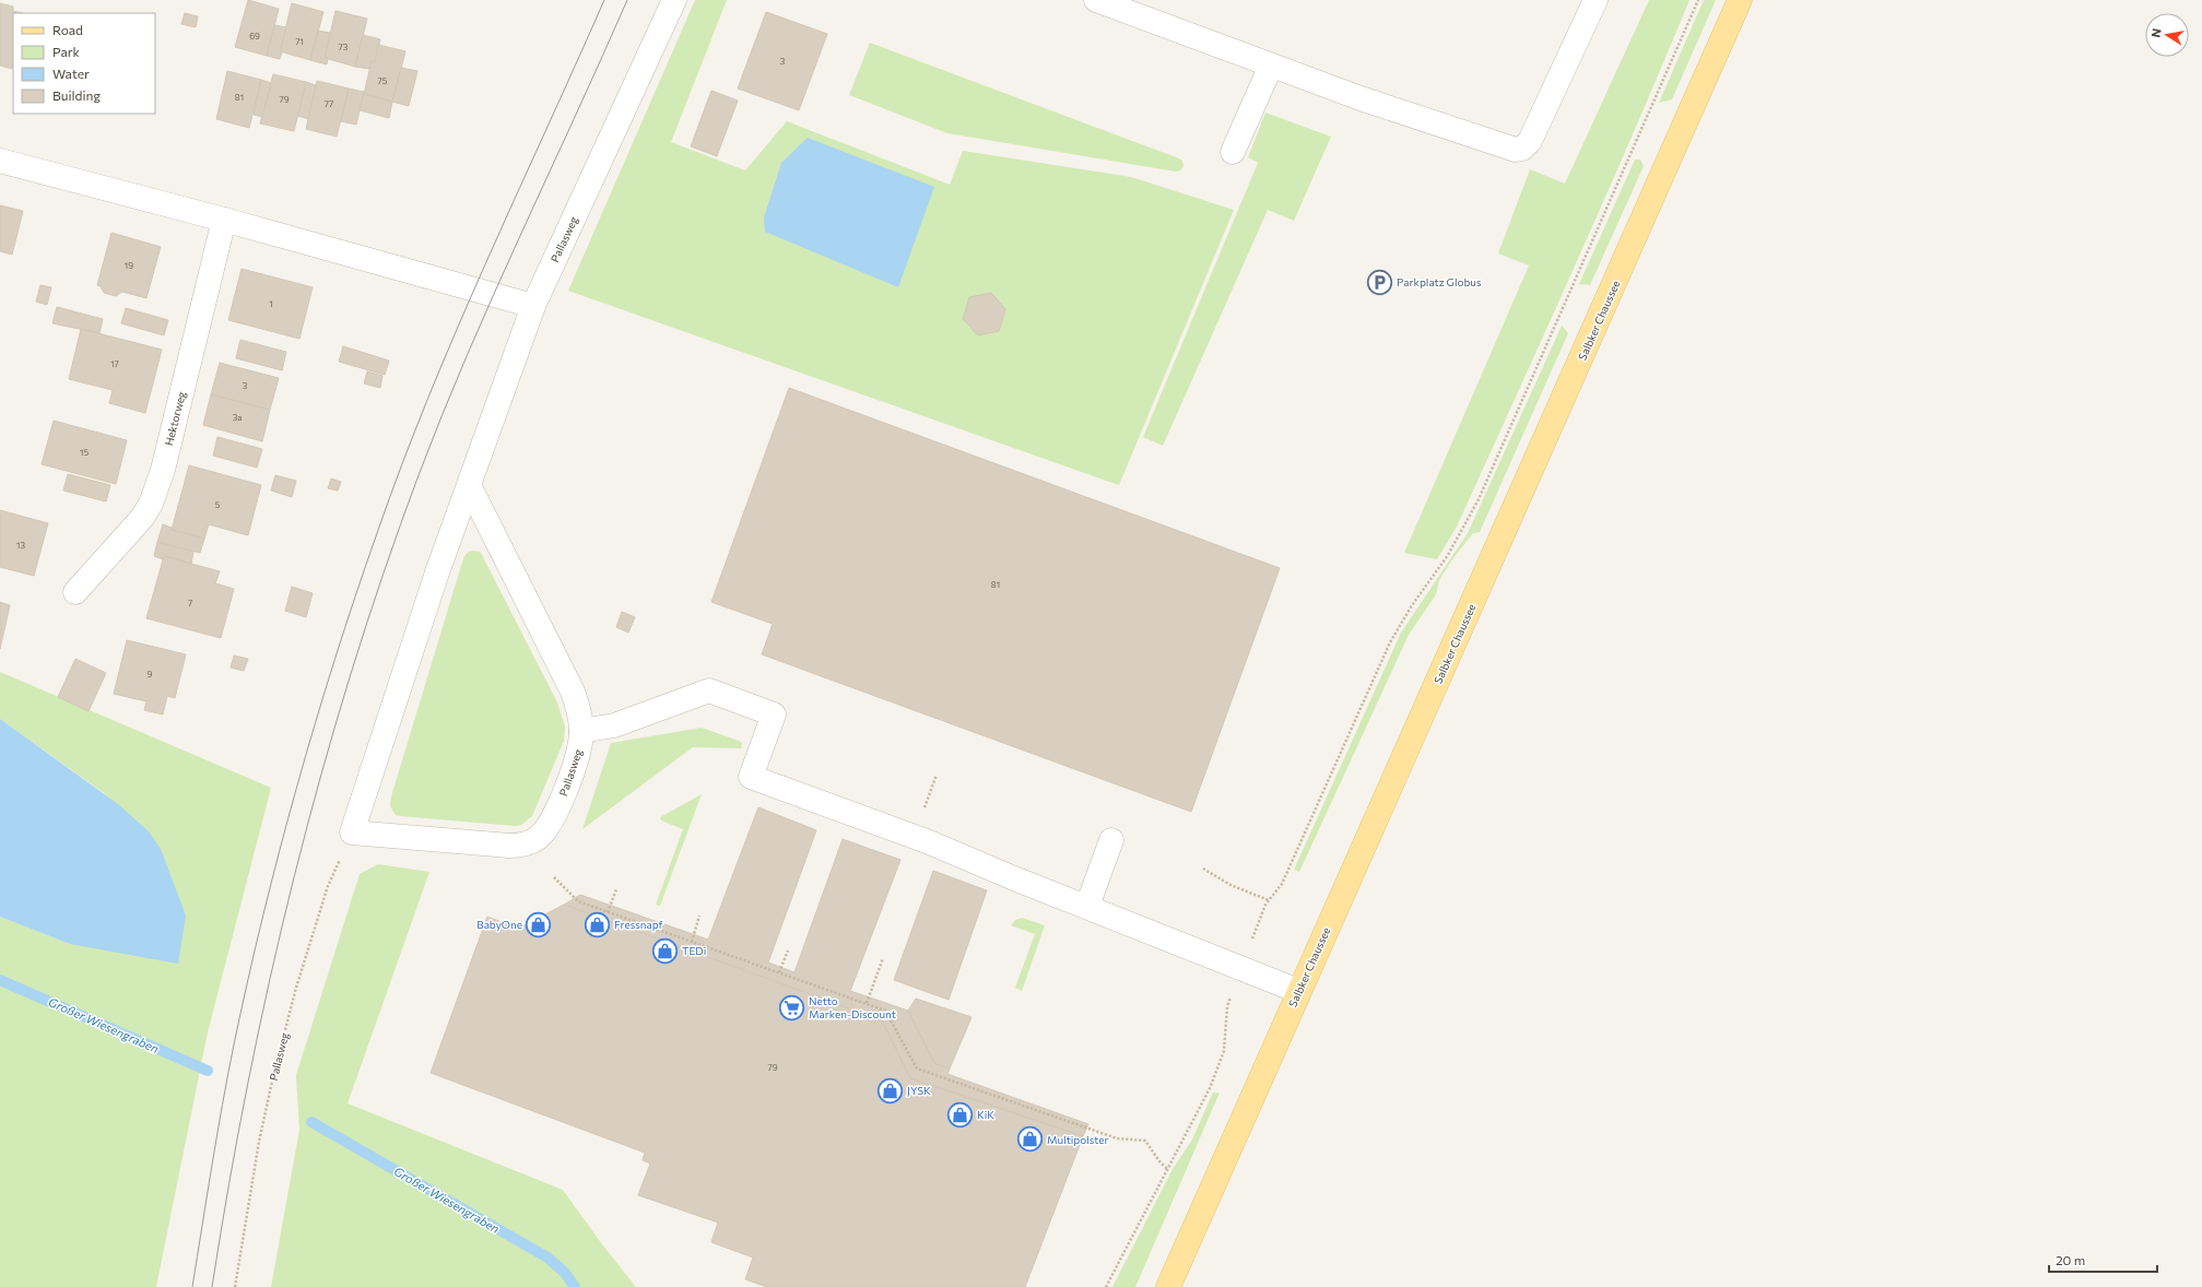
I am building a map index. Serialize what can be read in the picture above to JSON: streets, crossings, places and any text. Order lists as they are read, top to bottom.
{
  "streets": {
    "main road": ["Salbker Chaussee"],
    "street": ["Pallasweg", "Hektorweg"]
  },
  "water": ["Großer Wiesengraben"],
  "places": {
    "parking": ["Parkplatz Globus"],
    "shop": [
      "BabyOne",
      "Fressnapf",
      "TEDi",
      "JYSK",
      "KiK",
      "Multipolster"
    ],
    "supermarket": ["Netto Marken-Discount"]
  },
  "house_numbers": [
    "69",
    "71",
    "73",
    "3",
    "75",
    "81",
    "79",
    "77",
    "19",
    "1",
    "17",
    "3",
    "3a",
    "15",
    "5",
    "13",
    "81",
    "7",
    "9",
    "79"
  ],
  "legend": [
    "Road",
    "Park",
    "Water",
    "Building"
  ],
  "scale_bar": "20 m",
  "north": "left"
}
